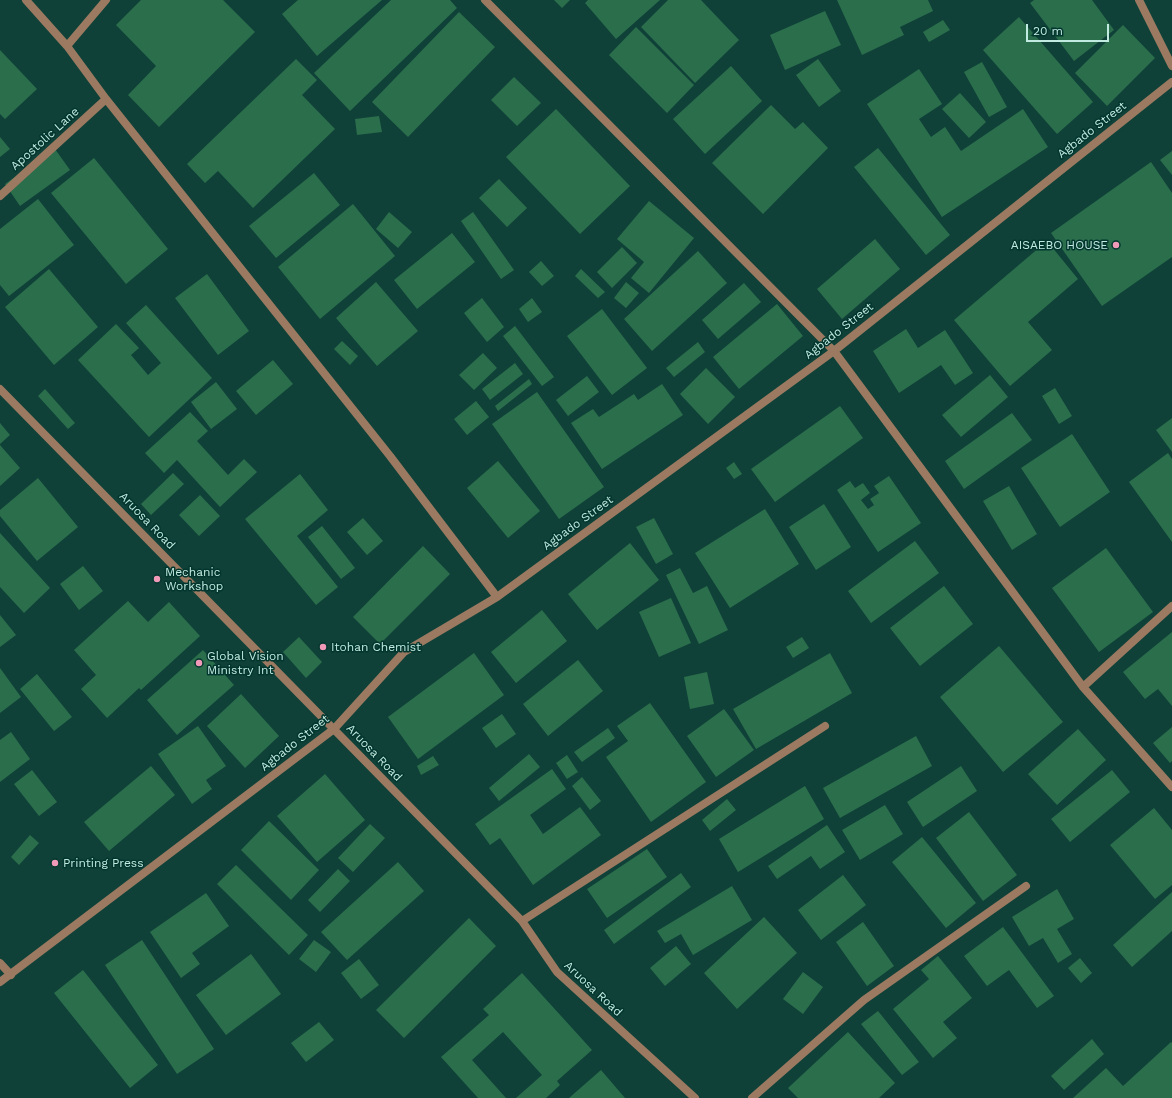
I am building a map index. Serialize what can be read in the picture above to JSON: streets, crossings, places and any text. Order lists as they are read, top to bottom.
{
  "streets": {
    "street": ["Agbado Street", "Apostolic Lane", "Aruosa Road"]
  },
  "crossings": [
    ["Agbado Street", "Aruosa Road"]
  ],
  "places": [
    "AISAEBO HOUSE",
    "Mechanic Workshop",
    "Itohan Chemist",
    "Global Vision Ministry Int",
    "Printing Press"
  ],
  "scale_bar": "20 m"
}
